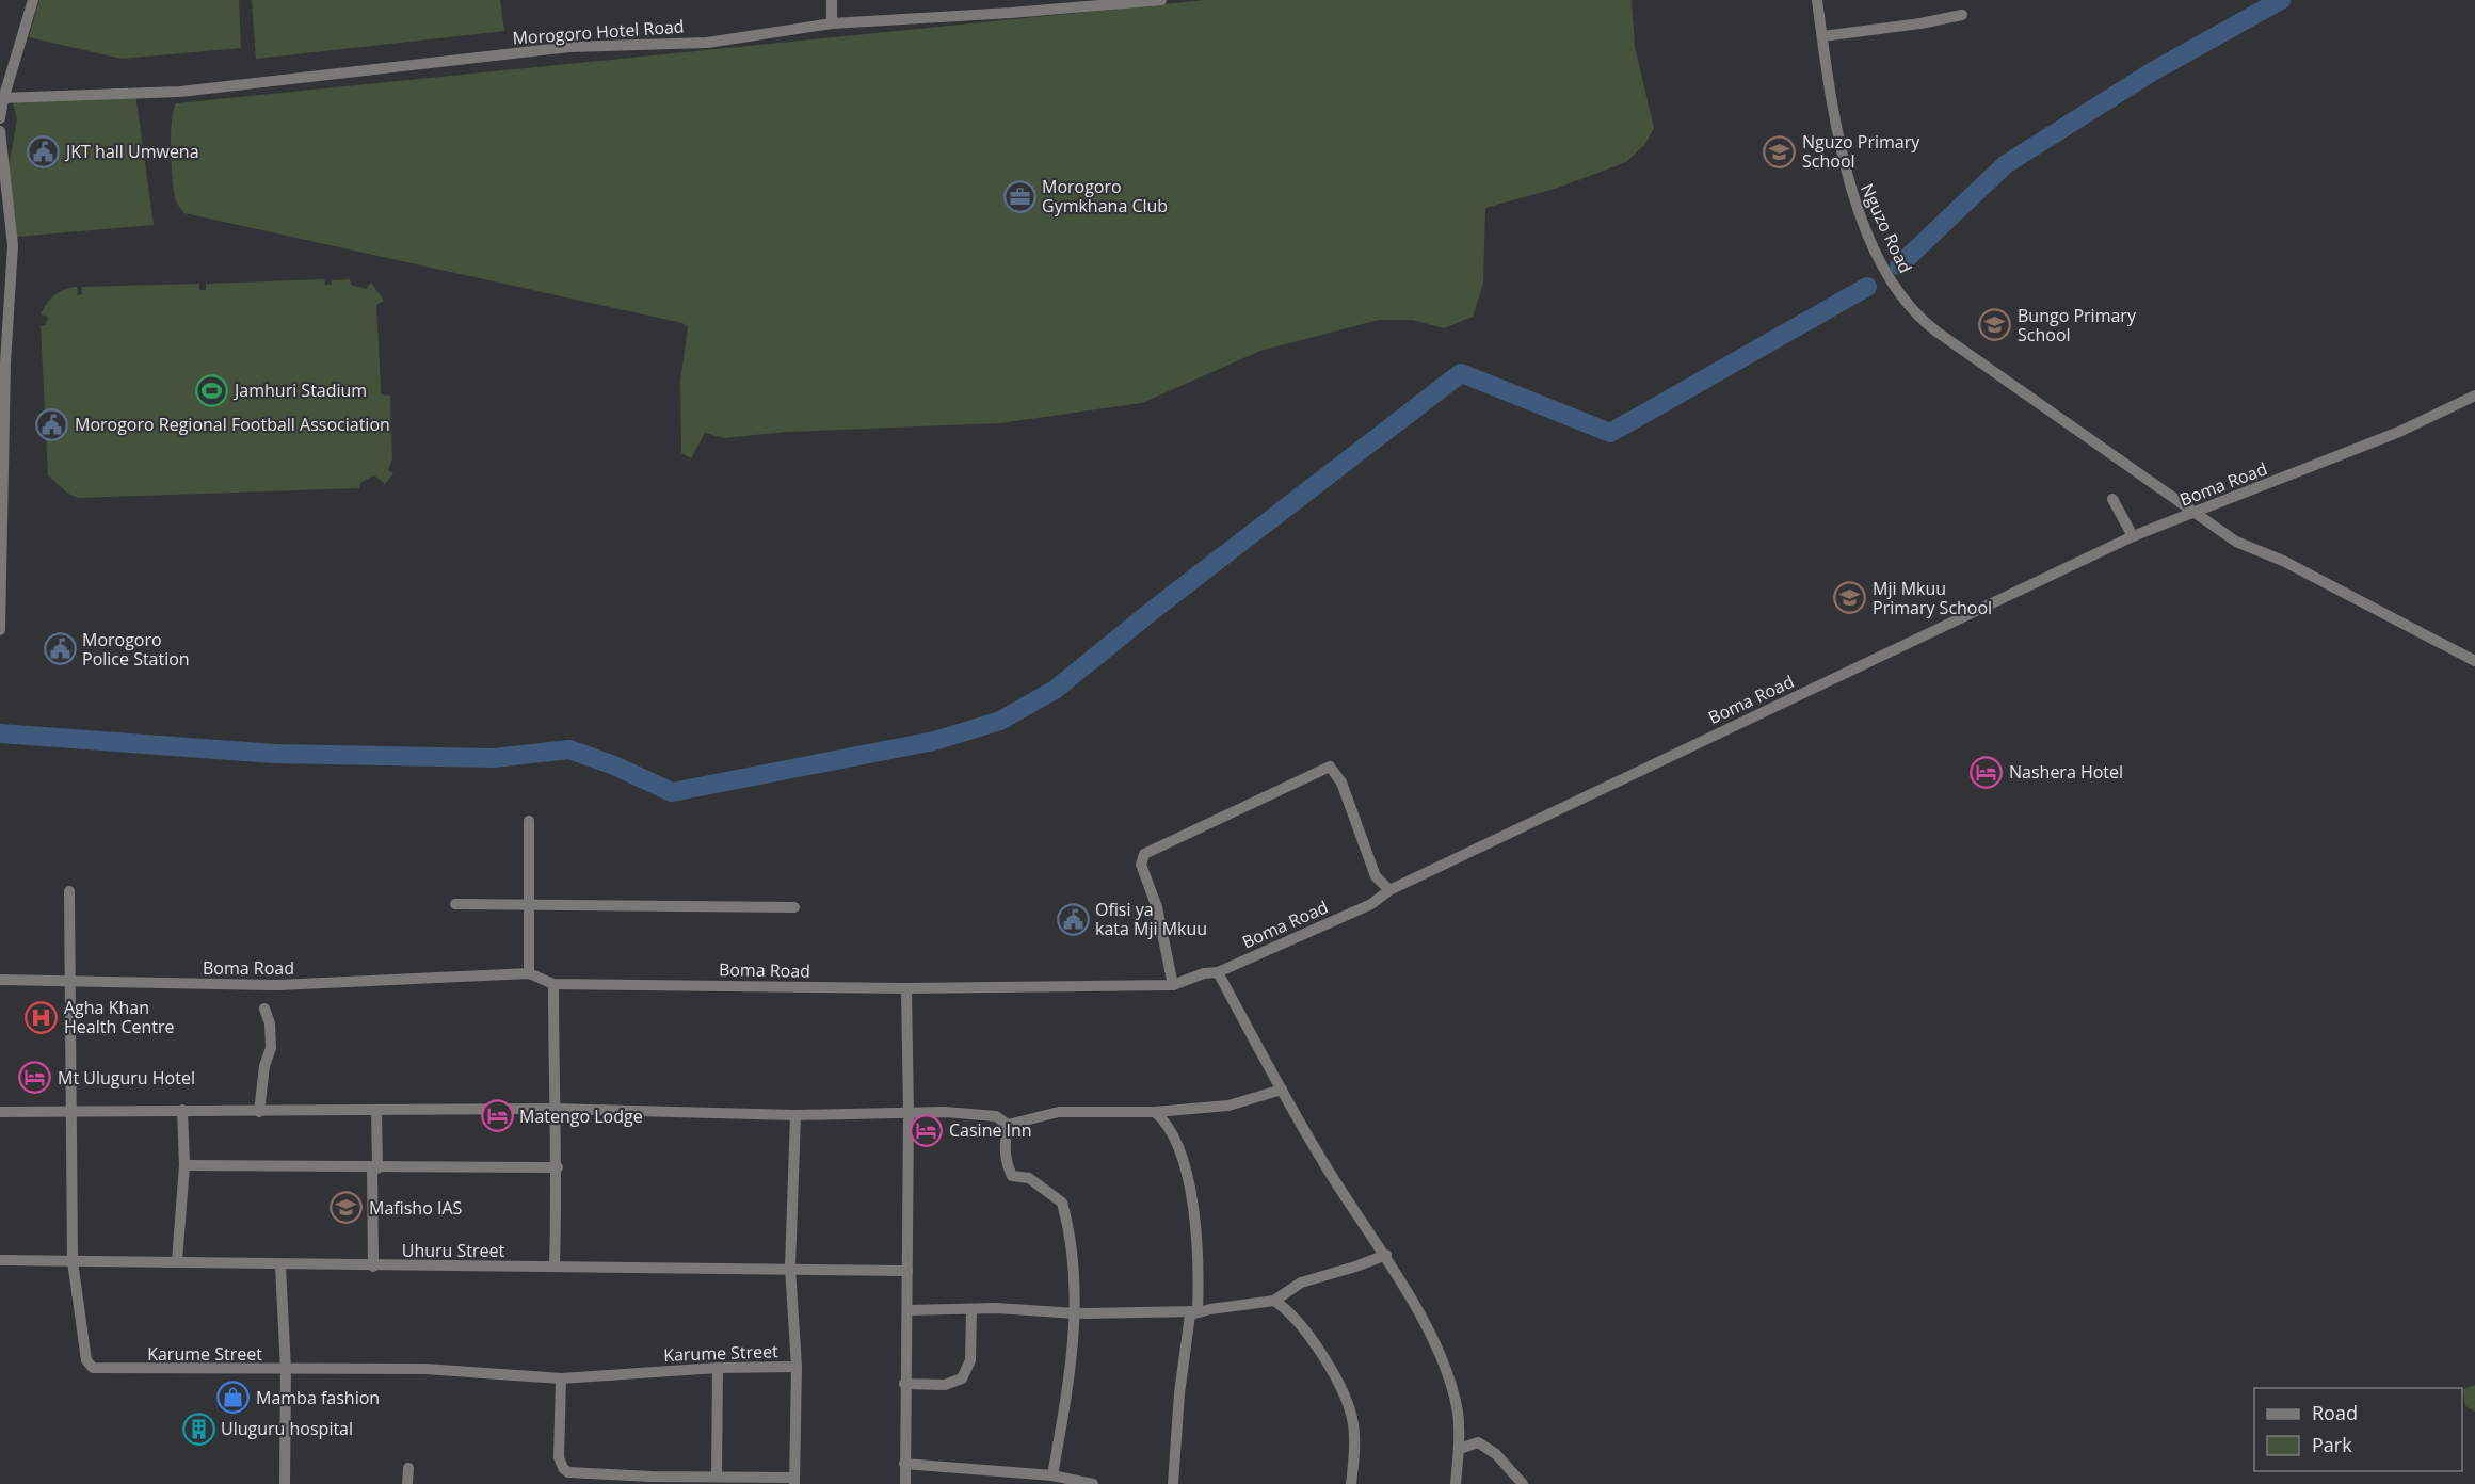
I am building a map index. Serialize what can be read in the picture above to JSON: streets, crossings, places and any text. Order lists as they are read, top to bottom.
{
  "streets": {
    "street": [
      "Morogoro Hotel Road",
      "Nguzo Road",
      "Boma Road",
      "Uhuru Street",
      "Karume Street"
    ]
  },
  "crossings": [
    ["Nguzo Road", "Boma Road"],
    ["Boma Road", "Karume Street"],
    ["Uhuru Street", "Karume Street"]
  ],
  "places": {
    "public building": [
      "JKT hall Umwena",
      "Morogoro Regional Football Association",
      "Morogoro Police Station",
      "Ofisi ya kata Mji Mkuu"
    ],
    "school or university": [
      "Nguzo Primary School",
      "Bungo Primary School",
      "Mji Mkuu Primary School",
      "Mafisho IAS"
    ],
    "office": ["Morogoro Gymkhana Club"],
    "sports": ["Jamhuri Stadium"],
    "hotel": [
      "Nashera Hotel",
      "Mt Uluguru Hotel",
      "Matengo Lodge",
      "Casine Inn"
    ],
    "hospital": ["Agha Khan Health Centre"],
    "shop": ["Mamba fashion"],
    "building": ["Uluguru hospital"]
  },
  "legend": ["Road", "Park"]
}
